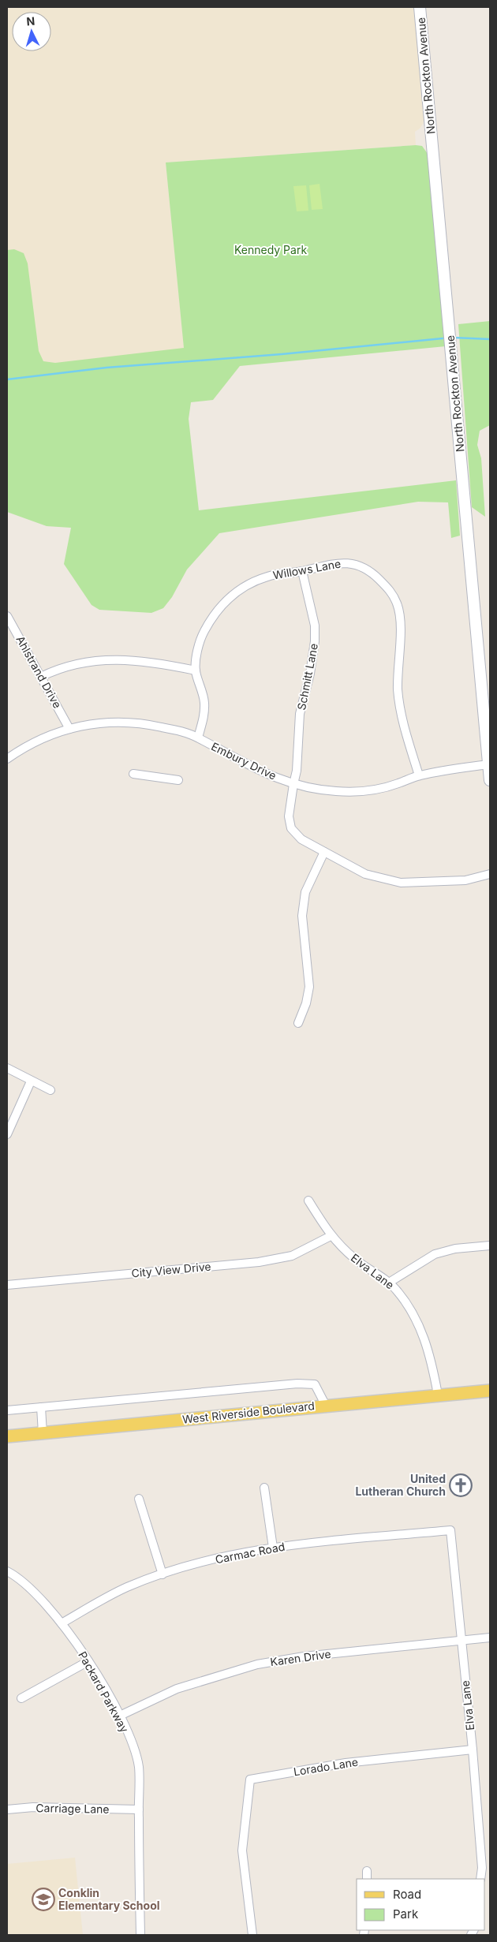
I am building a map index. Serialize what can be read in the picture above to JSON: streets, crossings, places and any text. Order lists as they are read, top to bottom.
{
  "streets": {
    "main road": ["West Riverside Boulevard"],
    "street": [
      "North Rockton Avenue",
      "Willows Lane",
      "Ahlstrand Drive",
      "Schmitt Lane",
      "Embury Drive",
      "City View Drive",
      "Elva Lane",
      "Carmac Road",
      "Karen Drive",
      "Packard Parkway",
      "Lorado Lane",
      "Carriage Lane"
    ]
  },
  "crossings": [
    ["North Rockton Avenue", "Embury Drive"],
    ["Willows Lane", "Schmitt Lane"],
    ["Willows Lane", "Embury Drive"],
    ["Ahlstrand Drive", "Embury Drive"],
    ["Schmitt Lane", "Embury Drive"],
    ["City View Drive", "Elva Lane"],
    ["Elva Lane", "West Riverside Boulevard"],
    ["Elva Lane", "Carmac Road"],
    ["Elva Lane", "Karen Drive"],
    ["Elva Lane", "Lorado Lane"],
    ["Carmac Road", "Packard Parkway"],
    ["Karen Drive", "Packard Parkway"],
    ["Packard Parkway", "Carriage Lane"]
  ],
  "parks": ["Kennedy Park"],
  "places": {
    "church": ["United Lutheran Church"],
    "school or university": ["Conklin Elementary School"]
  },
  "legend": ["Road", "Park"],
  "north": "top"
}
